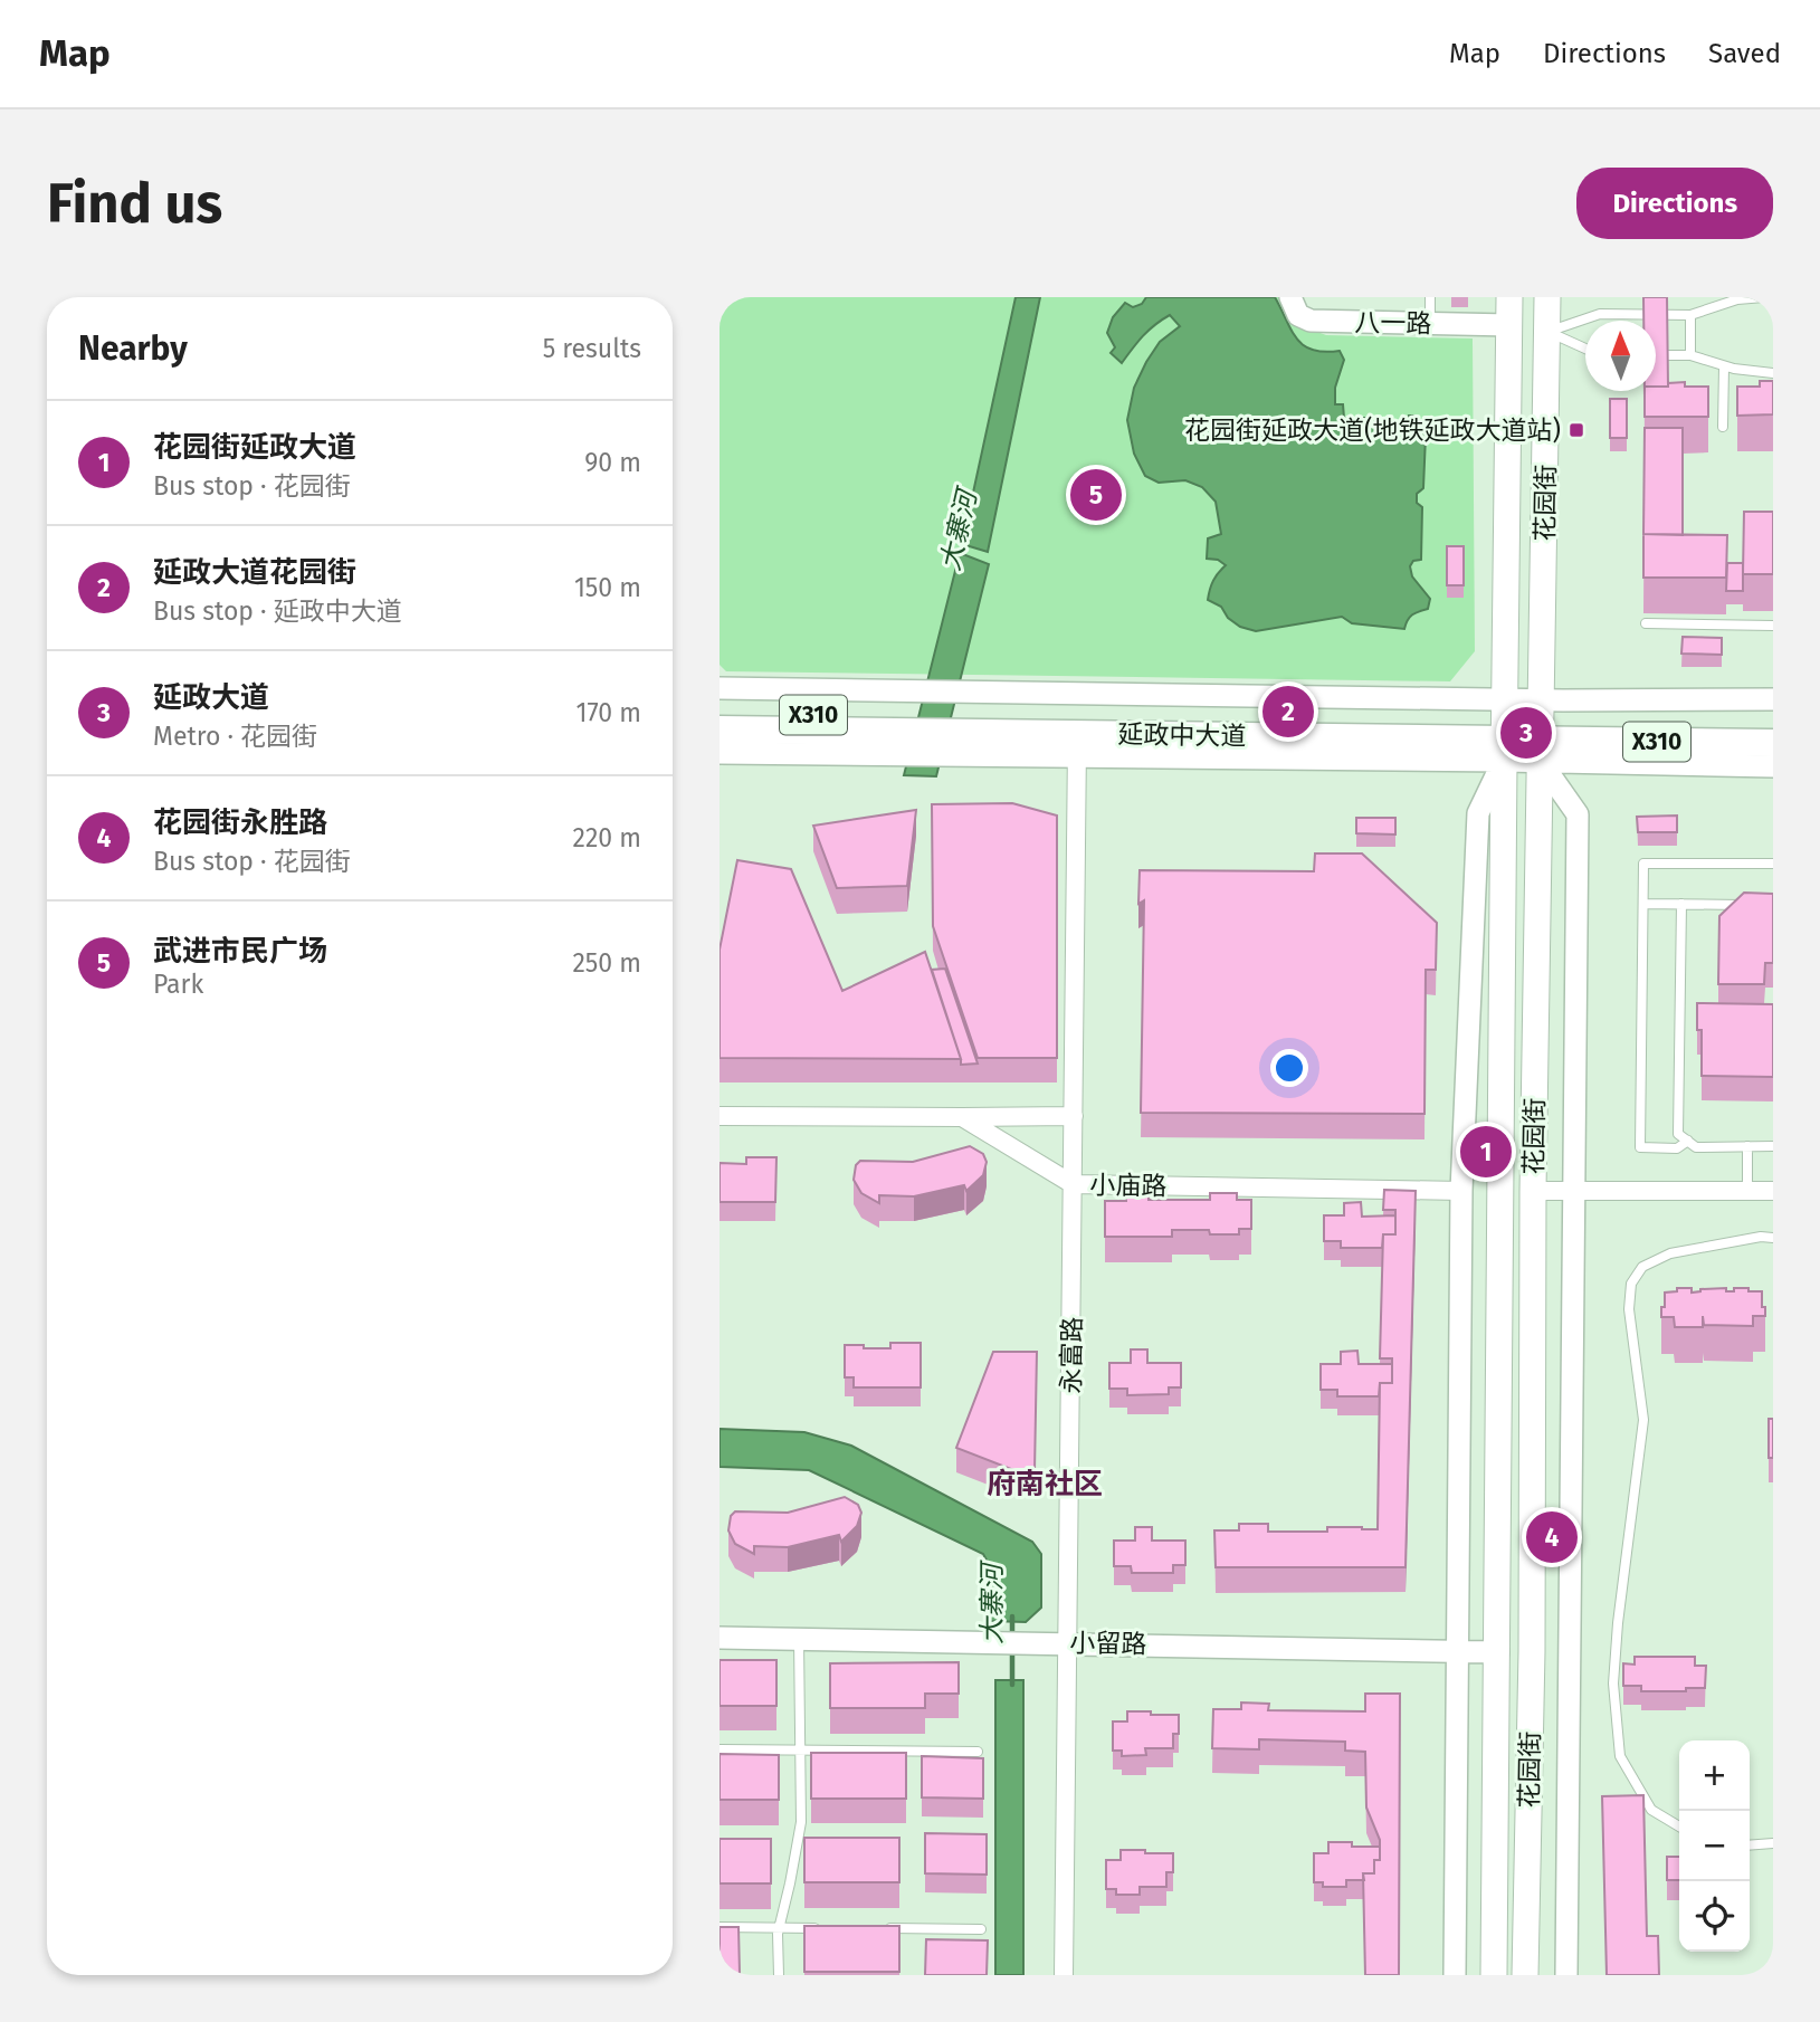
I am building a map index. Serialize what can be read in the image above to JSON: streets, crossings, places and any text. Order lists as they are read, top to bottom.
{
  "streets": {
    "main road": ["花园街", "X310", "延政中大道"],
    "street": [
      "八一路",
      "小庙路",
      "永富路",
      "小留路"
    ]
  },
  "crossings": [
    ["八一路", "花园街"],
    ["花园街", "X310"],
    ["花园街", "延政中大道"],
    ["花园街", "小留路"],
    ["X310", "延政中大道"],
    ["延政中大道", "永富路"],
    ["小庙路", "永富路"],
    ["永富路", "小留路"]
  ],
  "districts": ["府南社区"],
  "water": ["大寨河"],
  "places": {
    "transit": ["花园街延政大道(地铁延政大道站)"]
  },
  "north": "top",
  "page": {
    "header": "Map",
    "nav": ["Map", "Directions", "Saved"],
    "buttons": "Directions",
    "title": "Find us",
    "heading": ["Nearby", "5 results"],
    "list": [
      {
        "mark": "1",
        "name": "花园街延政大道",
        "note": "Bus stop · 花园街",
        "value": "90 m"
      },
      {
        "mark": "2",
        "name": "延政大道花园街",
        "note": "Bus stop · 延政中大道",
        "value": "150 m"
      },
      {
        "mark": "3",
        "name": "延政大道",
        "note": "Metro · 花园街",
        "value": "170 m"
      },
      {
        "mark": "4",
        "name": "花园街永胜路",
        "note": "Bus stop · 花园街",
        "value": "220 m"
      },
      {
        "mark": "5",
        "name": "武进市民广场",
        "note": "Park",
        "value": "250 m"
      }
    ],
    "pins": [
      "5",
      "2",
      "3",
      "1",
      "4"
    ],
    "map_buttons": ["+", "−"]
  }
}
